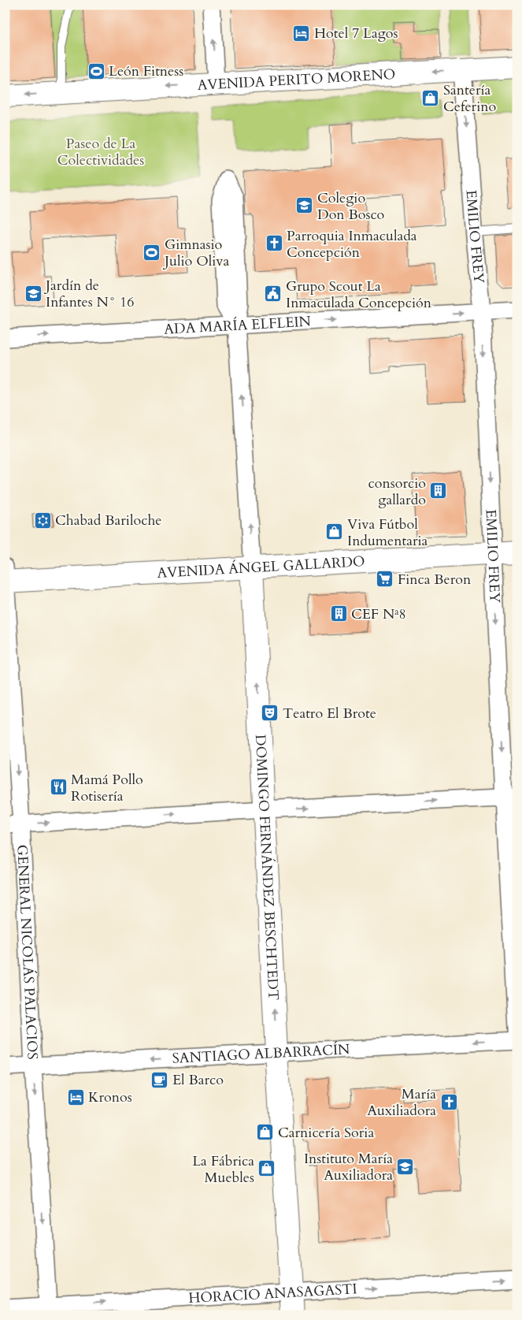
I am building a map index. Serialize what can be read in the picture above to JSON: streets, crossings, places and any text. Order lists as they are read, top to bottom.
{
  "streets": {
    "main road": ["AVENIDA PERITO MORENO", "AVENIDA ÁNGEL GALLARDO", "DOMINGO FERNÁNDEZ BESCHTEDT"],
    "street": [
      "EMILIO FREY",
      "ADA MARÍA ELFLEIN",
      "GENERAL NICOLÁS PALACIOS",
      "SANTIAGO ALBARRACÍN",
      "HORACIO ANASAGASTI"
    ]
  },
  "crossings": [
    ["AVENIDA PERITO MORENO", "EMILIO FREY"],
    ["EMILIO FREY", "ADA MARÍA ELFLEIN"],
    ["EMILIO FREY", "AVENIDA ÁNGEL GALLARDO"],
    ["EMILIO FREY", "SANTIAGO ALBARRACÍN"],
    ["ADA MARÍA ELFLEIN", "DOMINGO FERNÁNDEZ BESCHTEDT"],
    ["AVENIDA ÁNGEL GALLARDO", "DOMINGO FERNÁNDEZ BESCHTEDT"],
    ["AVENIDA ÁNGEL GALLARDO", "GENERAL NICOLÁS PALACIOS"],
    ["DOMINGO FERNÁNDEZ BESCHTEDT", "SANTIAGO ALBARRACÍN"],
    ["DOMINGO FERNÁNDEZ BESCHTEDT", "HORACIO ANASAGASTI"],
    ["GENERAL NICOLÁS PALACIOS", "SANTIAGO ALBARRACÍN"],
    ["GENERAL NICOLÁS PALACIOS", "HORACIO ANASAGASTI"]
  ],
  "one_way": [
    "AVENIDA PERITO MORENO",
    "EMILIO FREY",
    "ADA MARÍA ELFLEIN",
    "DOMINGO FERNÁNDEZ BESCHTEDT",
    "GENERAL NICOLÁS PALACIOS",
    "SANTIAGO ALBARRACÍN",
    "HORACIO ANASAGASTI"
  ],
  "parks": ["Paseo de La Colectividades"],
  "places": {
    "hotel": ["Hotel 7 Lagos", "Kronos"],
    "sports": ["León Fitness", "Gimnasio Julio Oliva"],
    "shop": [
      "Santería Ceferino",
      "Viva Fútbol Indumentaria",
      "Carnicería Soria",
      "La Fábrica Muebles"
    ],
    "school or university": ["Colegio Don Bosco", "Jardín de Infantes N° 16", "Instituto María Auxiliadora"],
    "church": ["Parroquia Inmaculada Concepción", "María Auxiliadora"],
    "public building": ["Grupo Scout La Inmaculada Concepción"],
    "building": ["consorcio gallardo", "CEF Nª8"],
    "synagogue": ["Chabad Bariloche"],
    "supermarket": ["Finca Beron"],
    "theatre": ["Teatro El Brote"],
    "restaurant": ["Mamá Pollo Rotisería"],
    "cafe": ["El Barco"]
  }
}
